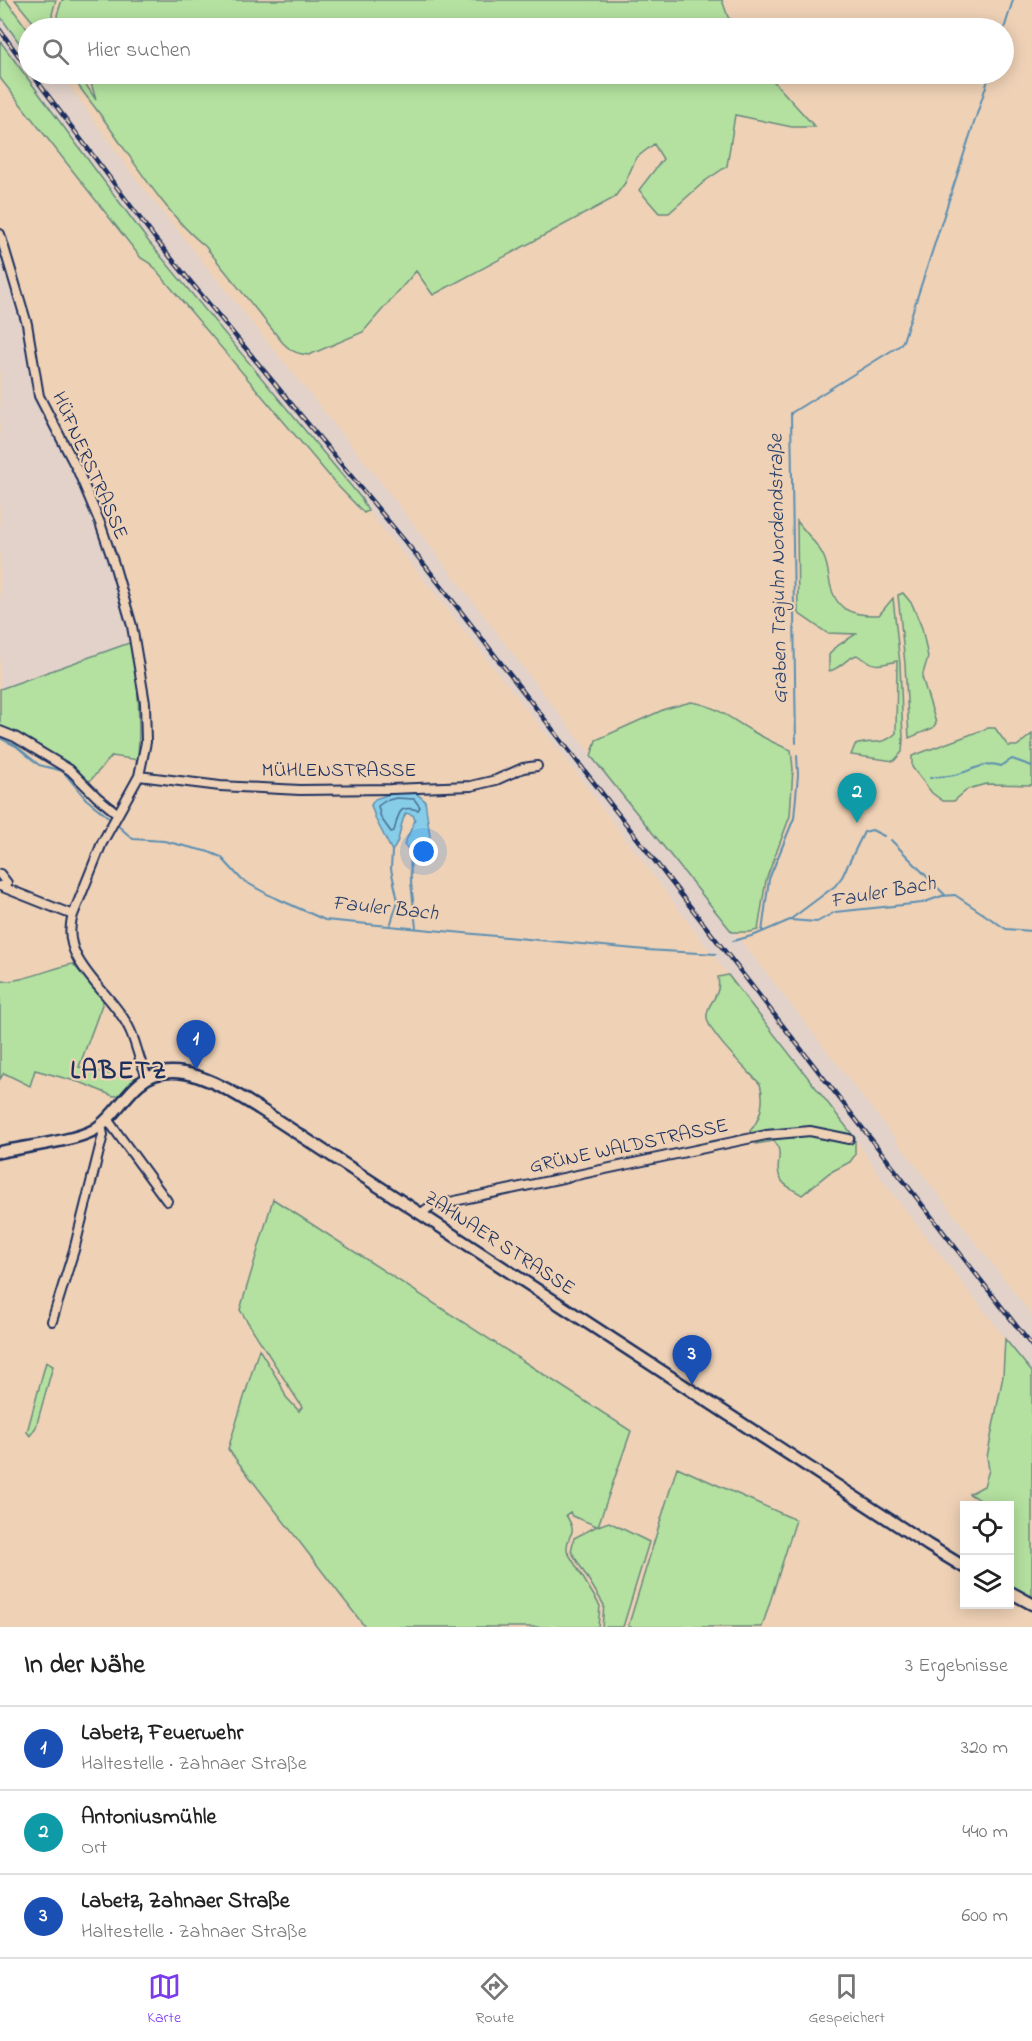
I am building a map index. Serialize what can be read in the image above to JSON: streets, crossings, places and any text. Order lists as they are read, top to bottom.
{
  "streets": {
    "main road": ["ZAHNAER STRASSE"],
    "street": ["HÜFNERSTRASSE", "MÜHLENSTRASSE", "GRÜNE WALDSTRASSE"]
  },
  "crossings": [
    ["HÜFNERSTRASSE", "MÜHLENSTRASSE"],
    ["HÜFNERSTRASSE", "ZAHNAER STRASSE"],
    ["GRÜNE WALDSTRASSE", "ZAHNAER STRASSE"]
  ],
  "districts": ["LABETZ"],
  "water": ["Graben Trajuhn Nordendstraße", "Fauler Bach"],
  "page": {
    "search": "Hier suchen",
    "pins": ["2", "1", "3"],
    "heading": ["In der Nähe", "3 Ergebnisse"],
    "list": [
      {
        "mark": "1",
        "name": "Labetz, Feuerwehr",
        "note": "Haltestelle · Zahnaer Straße",
        "value": "320 m"
      },
      {
        "mark": "2",
        "name": "Antoniusmühle",
        "note": "Ort",
        "value": "440 m"
      },
      {
        "mark": "3",
        "name": "Labetz, Zahnaer Straße",
        "note": "Haltestelle · Zahnaer Straße",
        "value": "600 m"
      }
    ],
    "nav": ["Karte", "Route", "Gespeichert"]
  }
}
